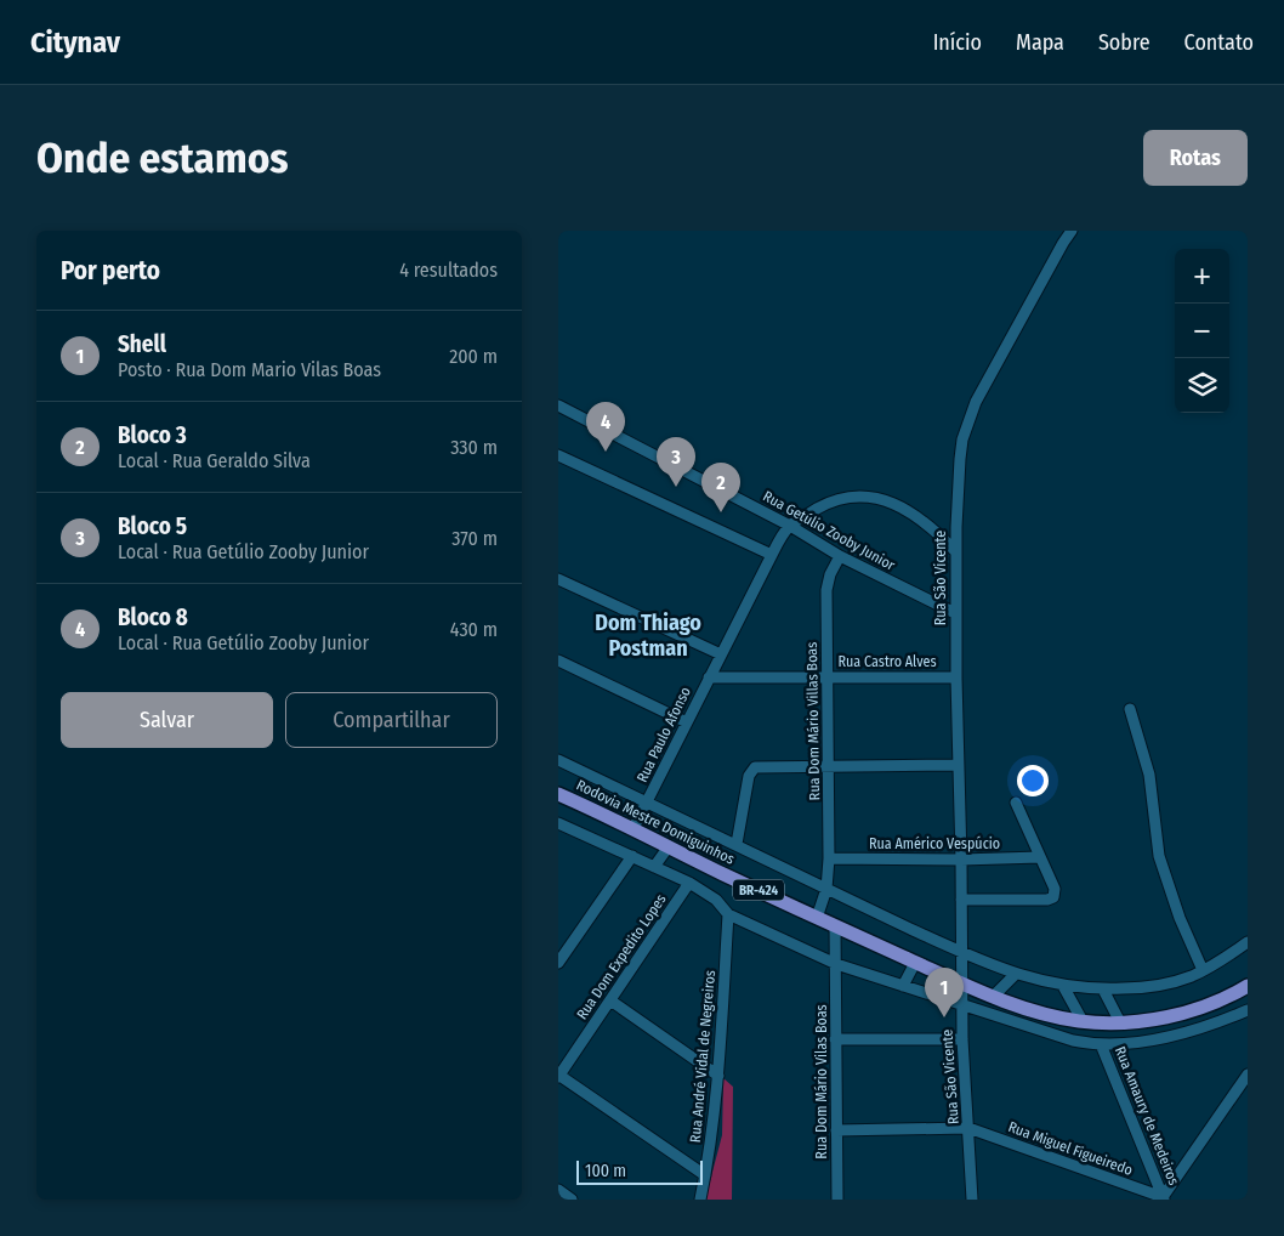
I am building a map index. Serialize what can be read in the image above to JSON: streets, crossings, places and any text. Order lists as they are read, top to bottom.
{
  "streets": {
    "main road": ["Rodovia Mestre Domiguinhos", "BR-424"],
    "street": [
      "Rua Getúlio Zooby Junior",
      "Rua São Vicente",
      "Rua Castro Alves",
      "Rua Dom Mário Villas Boas",
      "Rua Paulo Afonso",
      "Rua Américo Vespúcio",
      "Rua Dom Expedito Lopes",
      "Rua André Vidal de Negreiros",
      "Rua Dom Mário Vilas Boas",
      "Rua Amaury de Medeiros",
      "Rua Miguel Figueiredo"
    ]
  },
  "crossings": [
    ["Rua Getúlio Zooby Junior", "Rua São Vicente"],
    ["Rua Getúlio Zooby Junior", "Rua Dom Mário Villas Boas"],
    ["Rua Getúlio Zooby Junior", "Rua Paulo Afonso"],
    ["Rua São Vicente", "Rua Castro Alves"],
    ["Rua São Vicente", "Rodovia Mestre Domiguinhos"],
    ["Rua São Vicente", "Rua Américo Vespúcio"],
    ["Rua São Vicente", "Rua Miguel Figueiredo"],
    ["Rua Castro Alves", "Rua Dom Mário Villas Boas"],
    ["Rua Castro Alves", "Rua Paulo Afonso"],
    ["Rua Dom Mário Villas Boas", "Rodovia Mestre Domiguinhos"],
    ["Rua Dom Mário Villas Boas", "Rua Américo Vespúcio"],
    ["Rua Paulo Afonso", "Rodovia Mestre Domiguinhos"],
    ["Rodovia Mestre Domiguinhos", "Rua Dom Mário Vilas Boas"],
    ["Rua Amaury de Medeiros", "Rua Miguel Figueiredo"]
  ],
  "districts": ["Dom Thiago Postman"],
  "scale_bar": "100 m",
  "page": {
    "header": "Citynav",
    "nav": [
      "Início",
      "Mapa",
      "Sobre",
      "Contato"
    ],
    "buttons": [
      "Rotas",
      ["Salvar", "Compartilhar"]
    ],
    "title": "Onde estamos",
    "heading": ["Por perto", "4 resultados"],
    "map_buttons": ["+", "−"],
    "list": [
      {
        "mark": "1",
        "name": "Shell",
        "note": "Posto · Rua Dom Mario Vilas Boas",
        "value": "200 m"
      },
      {
        "mark": "2",
        "name": "Bloco 3",
        "note": "Local · Rua Geraldo Silva",
        "value": "330 m"
      },
      {
        "mark": "3",
        "name": "Bloco 5",
        "note": "Local · Rua Getúlio Zooby Junior",
        "value": "370 m"
      },
      {
        "mark": "4",
        "name": "Bloco 8",
        "note": "Local · Rua Getúlio Zooby Junior",
        "value": "430 m"
      }
    ],
    "pins": [
      "4",
      "3",
      "2",
      "1"
    ],
    "scale": "100 m"
  }
}
